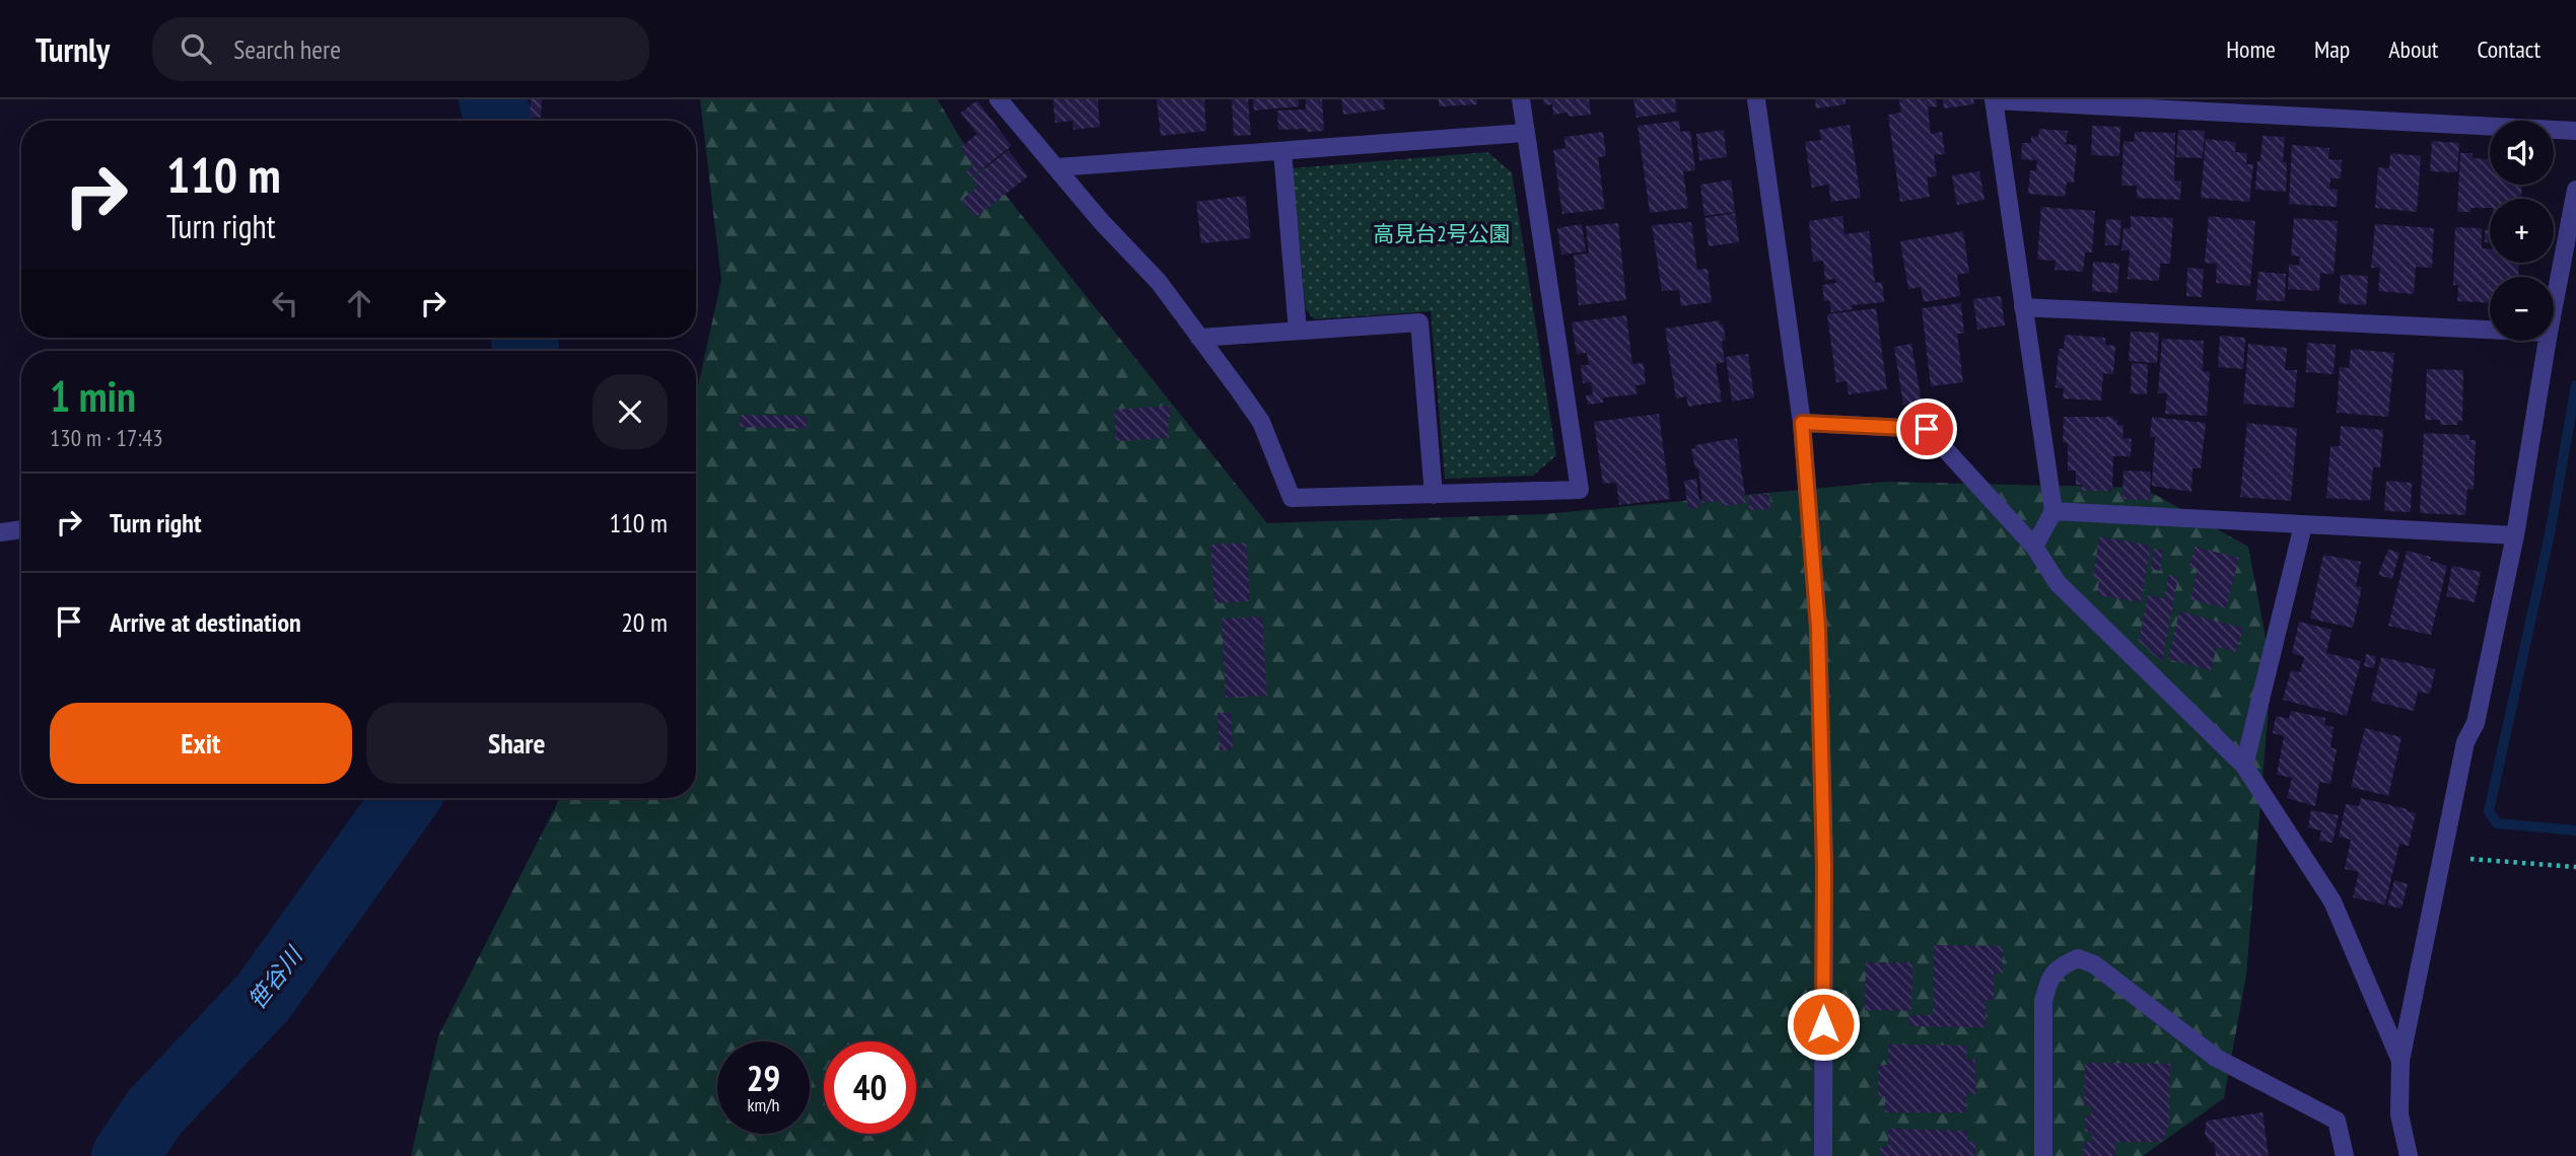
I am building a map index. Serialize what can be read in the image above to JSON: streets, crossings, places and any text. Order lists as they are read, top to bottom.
{
  "water": ["笹谷川"],
  "parks": ["高見台2号公園"],
  "page": {
    "header": "Turnly",
    "search": "Search here",
    "nav": [
      "Home",
      "Map",
      "About",
      "Contact"
    ],
    "map_buttons": ["+", "−"],
    "turn": ["110 m", "Turn right"],
    "heading": ["1 min", "130 m · 17:43"],
    "list": [
      {
        "name": "Turn right",
        "value": "110 m"
      },
      {
        "name": "Arrive at destination",
        "value": "20 m"
      }
    ],
    "buttons": ["Exit", "Share"],
    "speed": "29 km/h",
    "limit": "40"
  }
}
